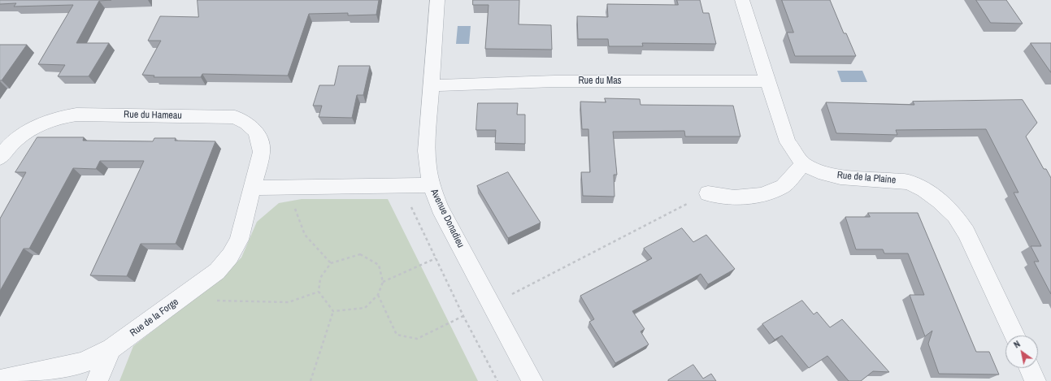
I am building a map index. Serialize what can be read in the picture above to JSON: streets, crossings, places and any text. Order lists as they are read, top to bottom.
{
  "streets": {
    "street": [
      "Rue du Mas",
      "Rue du Hameau",
      "Rue de la Plaine",
      "Avenue Donadieu",
      "Rue de la Forge"
    ]
  },
  "crossings": [
    ["Rue du Mas", "Rue de la Plaine"],
    ["Rue du Mas", "Avenue Donadieu"],
    ["Rue du Hameau", "Rue de la Forge"]
  ],
  "north": "top left"
}
